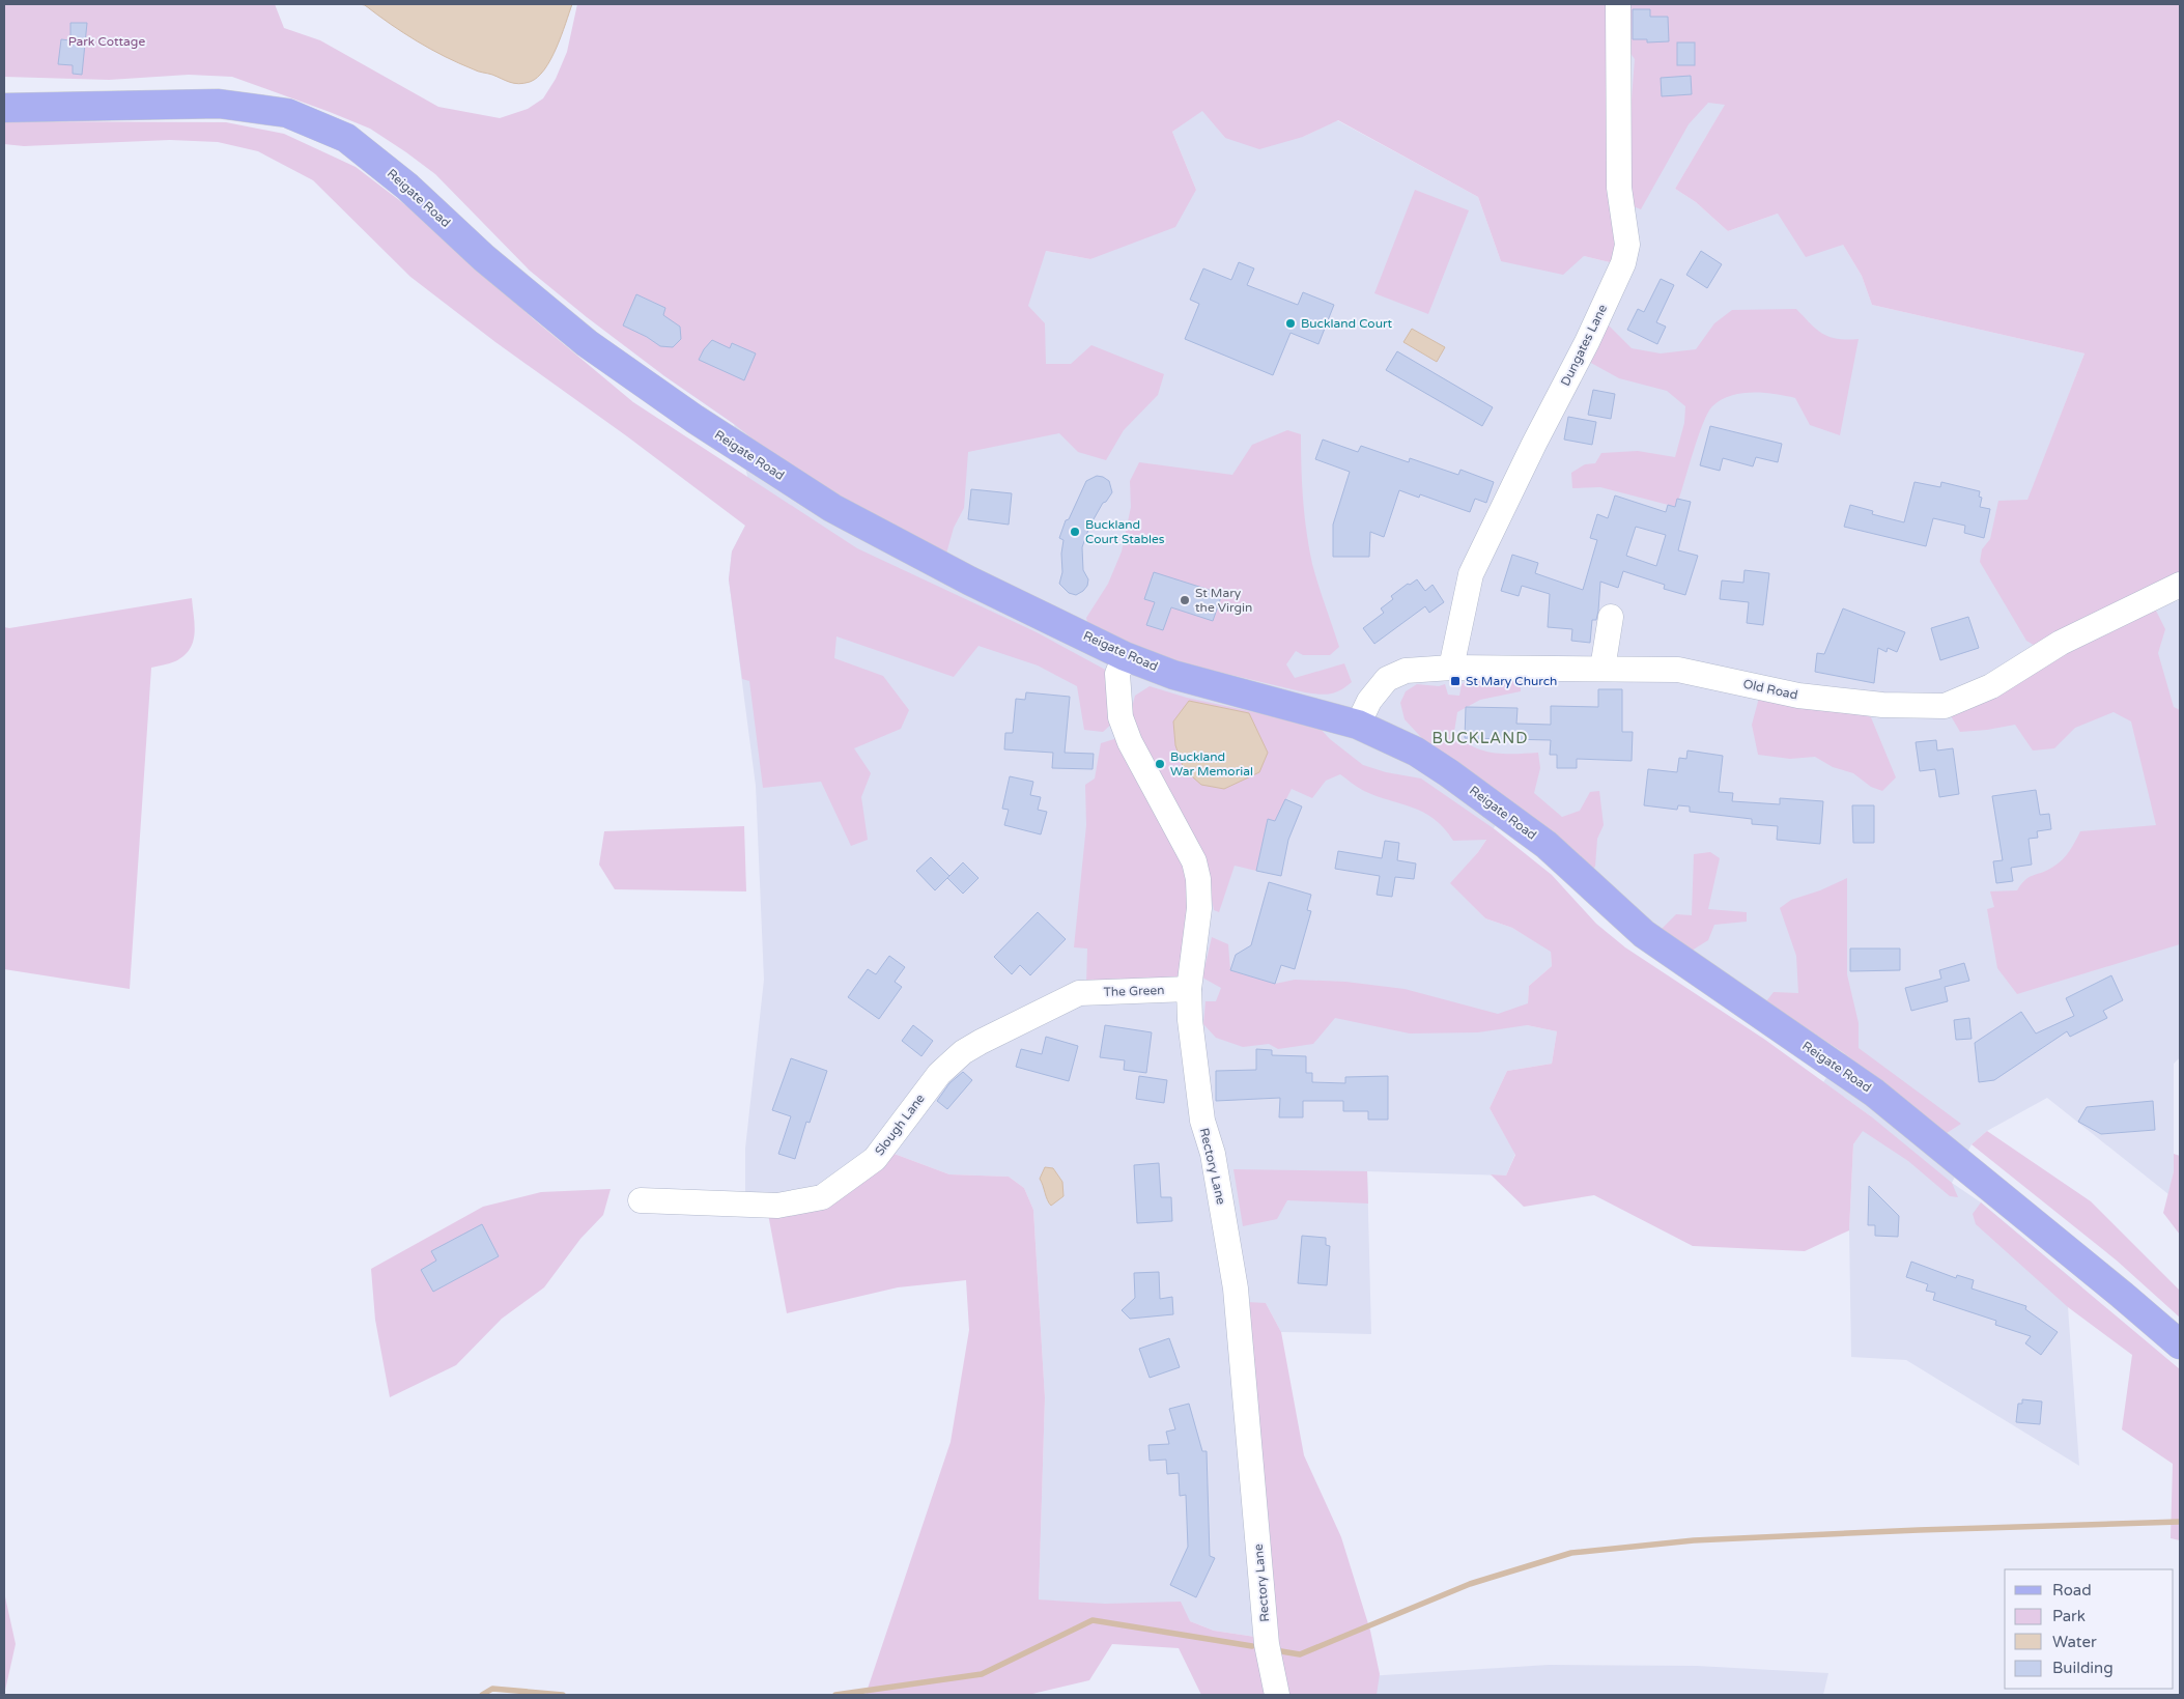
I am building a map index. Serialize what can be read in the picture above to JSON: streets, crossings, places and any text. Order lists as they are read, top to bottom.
{
  "streets": {
    "main road": ["Reigate Road"],
    "street": [
      "Dungates Lane",
      "Old Road",
      "The Green",
      "Slough Lane",
      "Rectory Lane"
    ]
  },
  "crossings": [
    ["Reigate Road", "Old Road"],
    ["Reigate Road", "Rectory Lane"],
    ["Dungates Lane", "Old Road"],
    ["The Green", "Slough Lane"],
    ["The Green", "Rectory Lane"]
  ],
  "districts": ["BUCKLAND"],
  "parks": ["Park Cottage"],
  "places": {
    "other": [
      "Buckland Court",
      "Buckland Court Stables",
      "St Mary the Virgin",
      "Buckland War Memorial"
    ],
    "transit": ["St Mary Church"]
  },
  "legend": [
    "Road",
    "Park",
    "Water",
    "Building"
  ]
}
